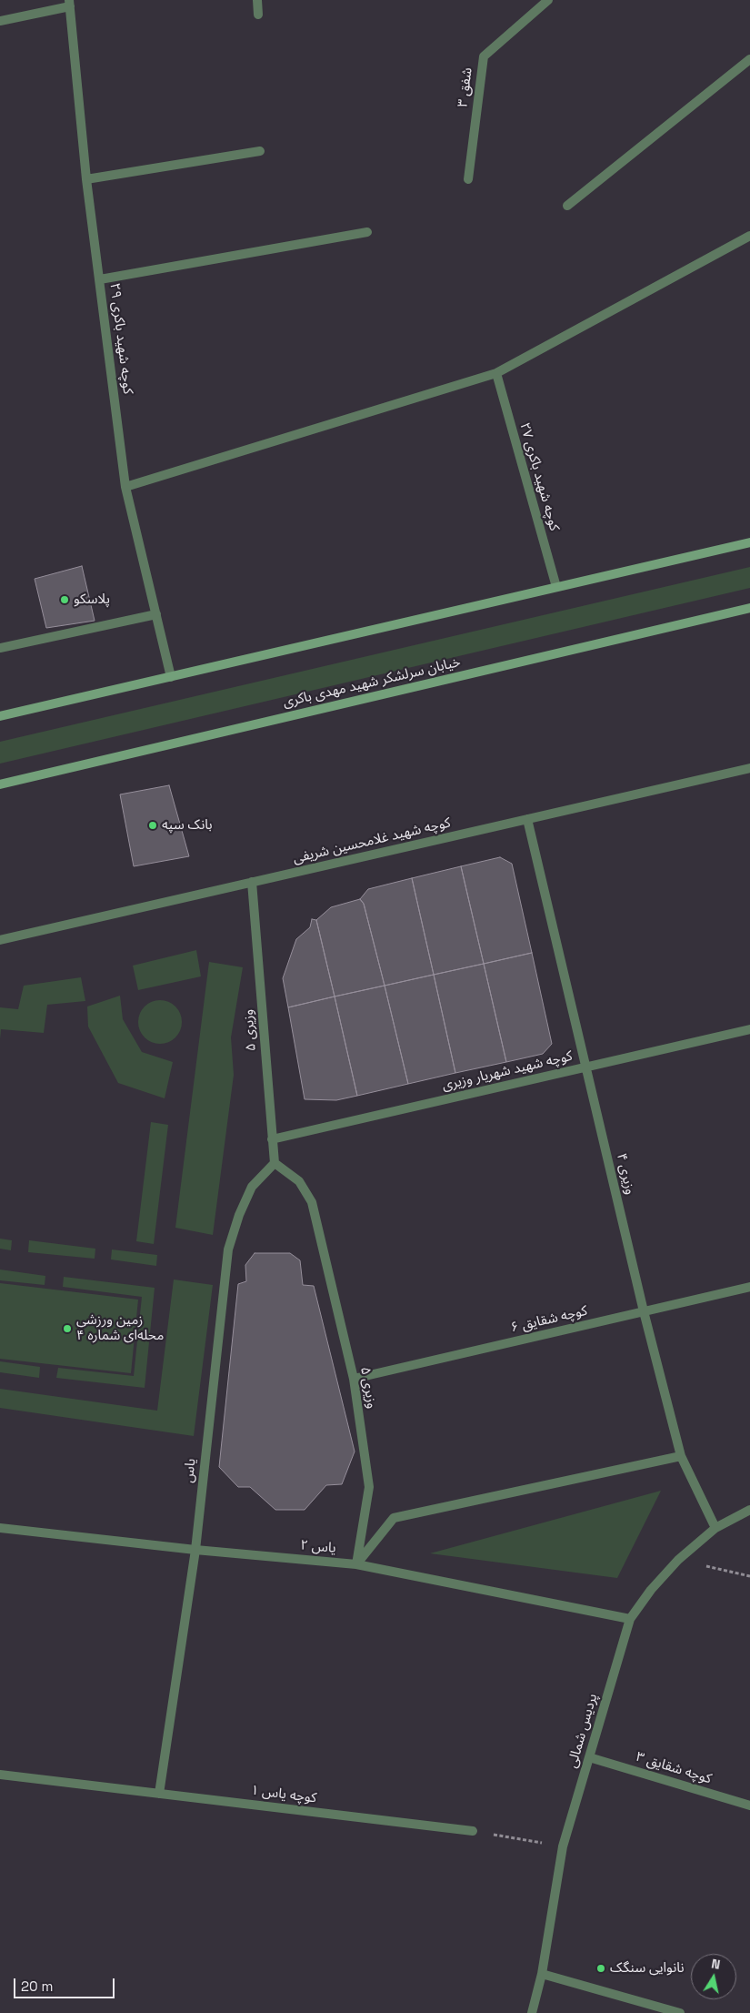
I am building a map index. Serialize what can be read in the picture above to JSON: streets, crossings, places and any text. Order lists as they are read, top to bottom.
{
  "streets": {
    "main road": ["خیابان سرلشکر شهید مهدی باکری"],
    "street": [
      "شفق ۳",
      "کوچه شهید باکری ۲۹",
      "کوچه شهید باکری ۲۷",
      "کوچه شهید غلامحسین شریفی",
      "وزیری ۵",
      "کوچه شهید شهریار وزیری",
      "وزیری ۴",
      "کوچه شقایق ۶",
      "یاس",
      "یاس ۲",
      "پردیس شمالی",
      "کوچه شقایق ۳",
      "کوچه یاس ۱"
    ]
  },
  "crossings": [
    ["کوچه شهید غلامحسین شریفی", "وزیری ۵"],
    ["کوچه شهید غلامحسین شریفی", "وزیری ۴"],
    ["وزیری ۵", "کوچه شهید شهریار وزیری"],
    ["وزیری ۵", "کوچه شقایق ۶"],
    ["وزیری ۵", "یاس"],
    ["وزیری ۵", "یاس ۲"],
    ["کوچه شهید شهریار وزیری", "وزیری ۴"],
    ["وزیری ۴", "کوچه شقایق ۶"],
    ["وزیری ۴", "پردیس شمالی"],
    ["یاس", "یاس ۲"],
    ["یاس", "کوچه یاس ۱"],
    ["یاس ۲", "پردیس شمالی"],
    ["پردیس شمالی", "کوچه شقایق ۳"]
  ],
  "places": [
    "پلاسکو",
    "بانک سپه",
    "زمین ورزشی محله‌ای شماره ۴",
    "نانوایی سنگک"
  ],
  "scale_bar": "20 m",
  "north": "top"
}
